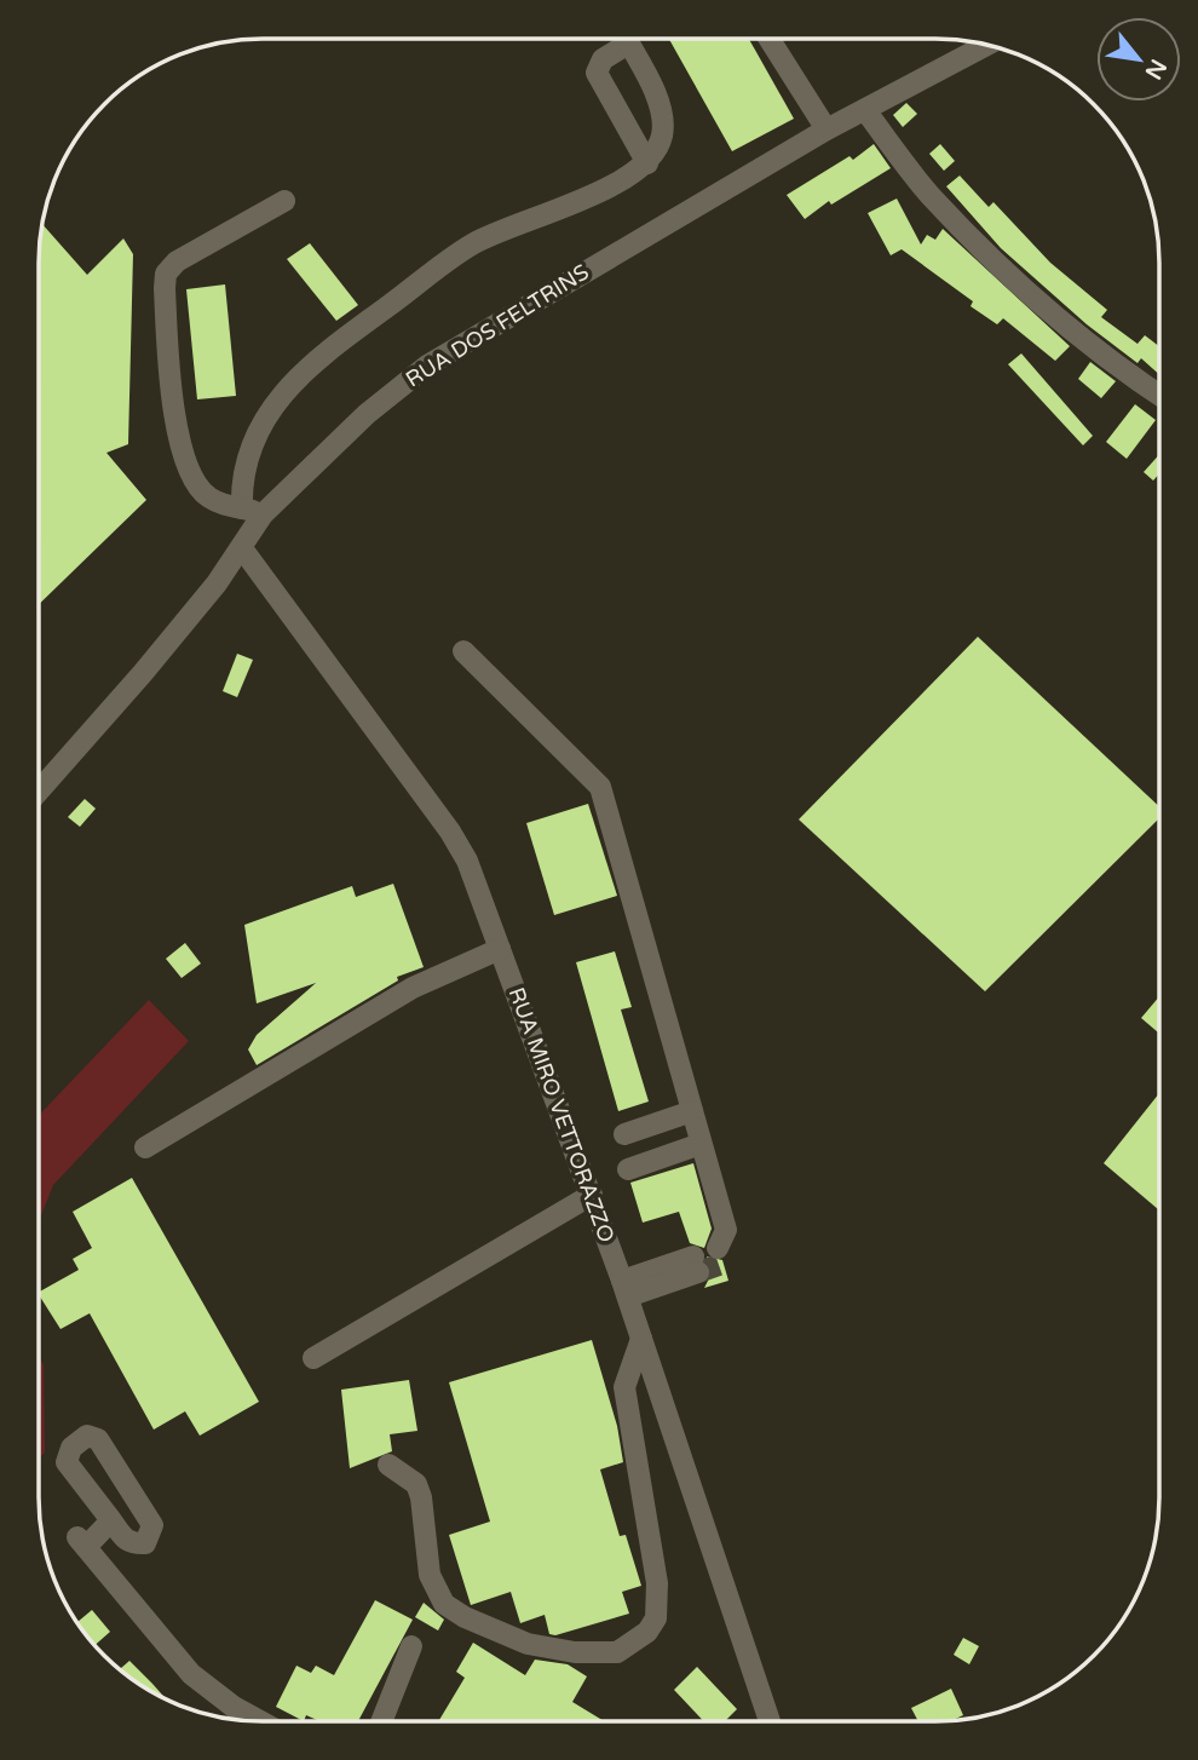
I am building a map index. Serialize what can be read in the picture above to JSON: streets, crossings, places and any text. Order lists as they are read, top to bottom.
{
  "streets": {
    "street": ["RUA DOS FELTRINS", "RUA MIRO VETTORAZZO"]
  },
  "crossings": [
    ["RUA DOS FELTRINS", "RUA MIRO VETTORAZZO"]
  ],
  "north": "bottom right"
}
